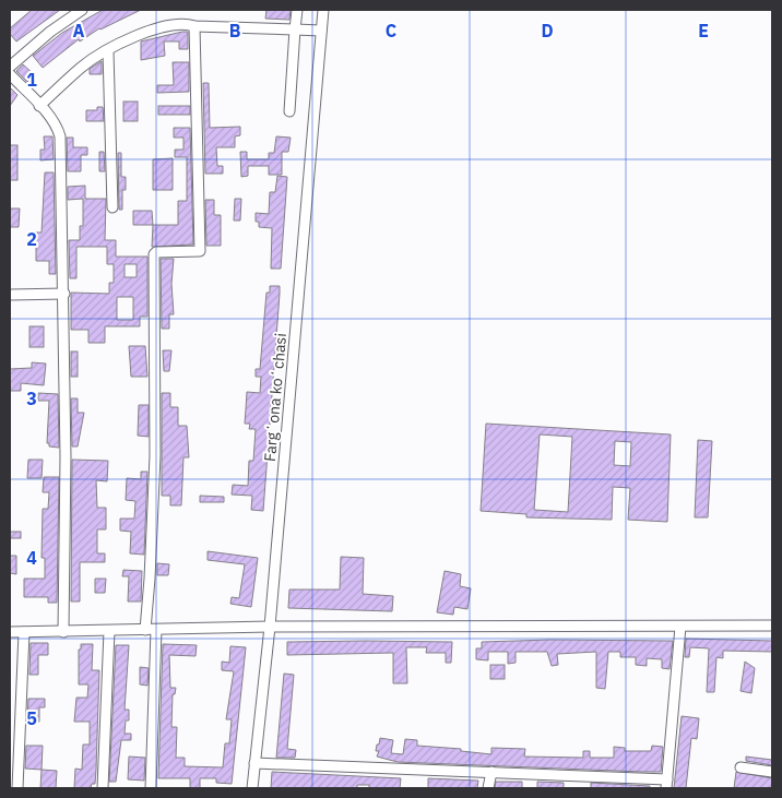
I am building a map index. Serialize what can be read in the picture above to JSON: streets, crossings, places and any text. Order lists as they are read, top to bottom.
{
  "streets": {
    "street": ["Fargʻona koʻchasi"]
  },
  "grid": {
    "columns": [
      "A",
      "B",
      "C",
      "D",
      "E"
    ],
    "rows": [
      "1",
      "2",
      "3",
      "4",
      "5"
    ]
  }
}
